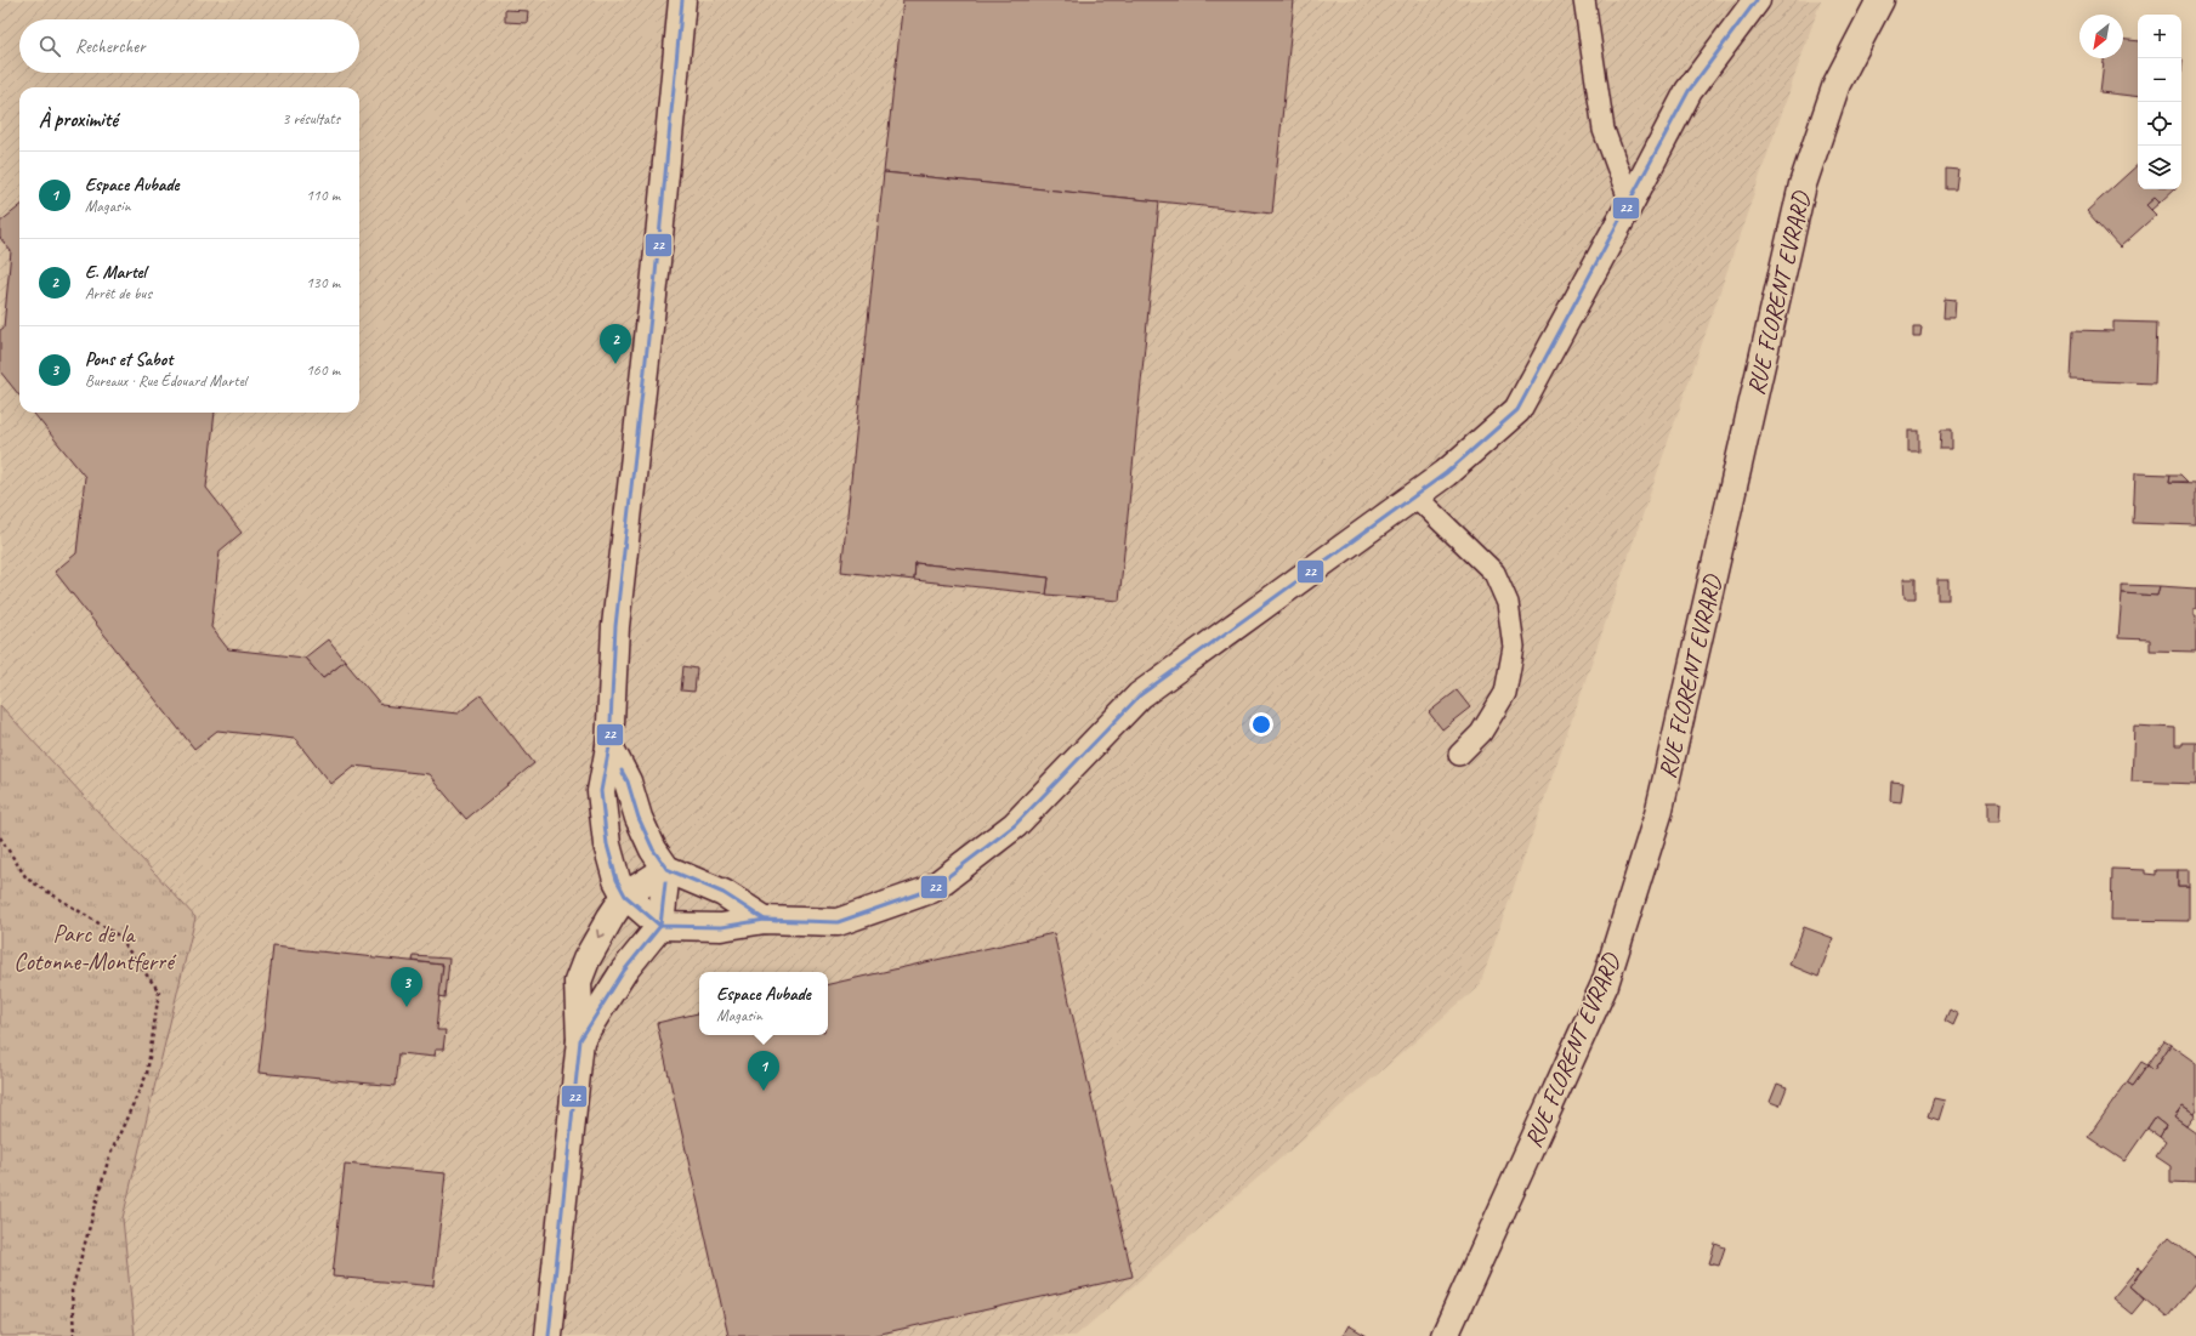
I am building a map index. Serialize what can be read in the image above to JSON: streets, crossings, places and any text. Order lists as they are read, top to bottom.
{
  "streets": {
    "street": ["RUE FLORENT EVRARD"]
  },
  "parks": ["Parc de la Cotonne-Montferré"],
  "lines": ["transit line 22"],
  "north": "bottom left",
  "page": {
    "map_buttons": ["+", "−"],
    "search": "Rechercher",
    "heading": ["À proximité", "3 résultats"],
    "list": [
      {
        "mark": "1",
        "name": "Espace Aubade",
        "note": "Magasin",
        "value": "110 m"
      },
      {
        "mark": "2",
        "name": "E. Martel",
        "note": "Arrêt de bus",
        "value": "130 m"
      },
      {
        "mark": "3",
        "name": "Pons et Sabot",
        "note": "Bureaux · Rue Édouard Martel",
        "value": "160 m"
      }
    ],
    "pins": ["2", "3", "1"],
    "popup": ["Espace Aubade", "Magasin"]
  }
}
